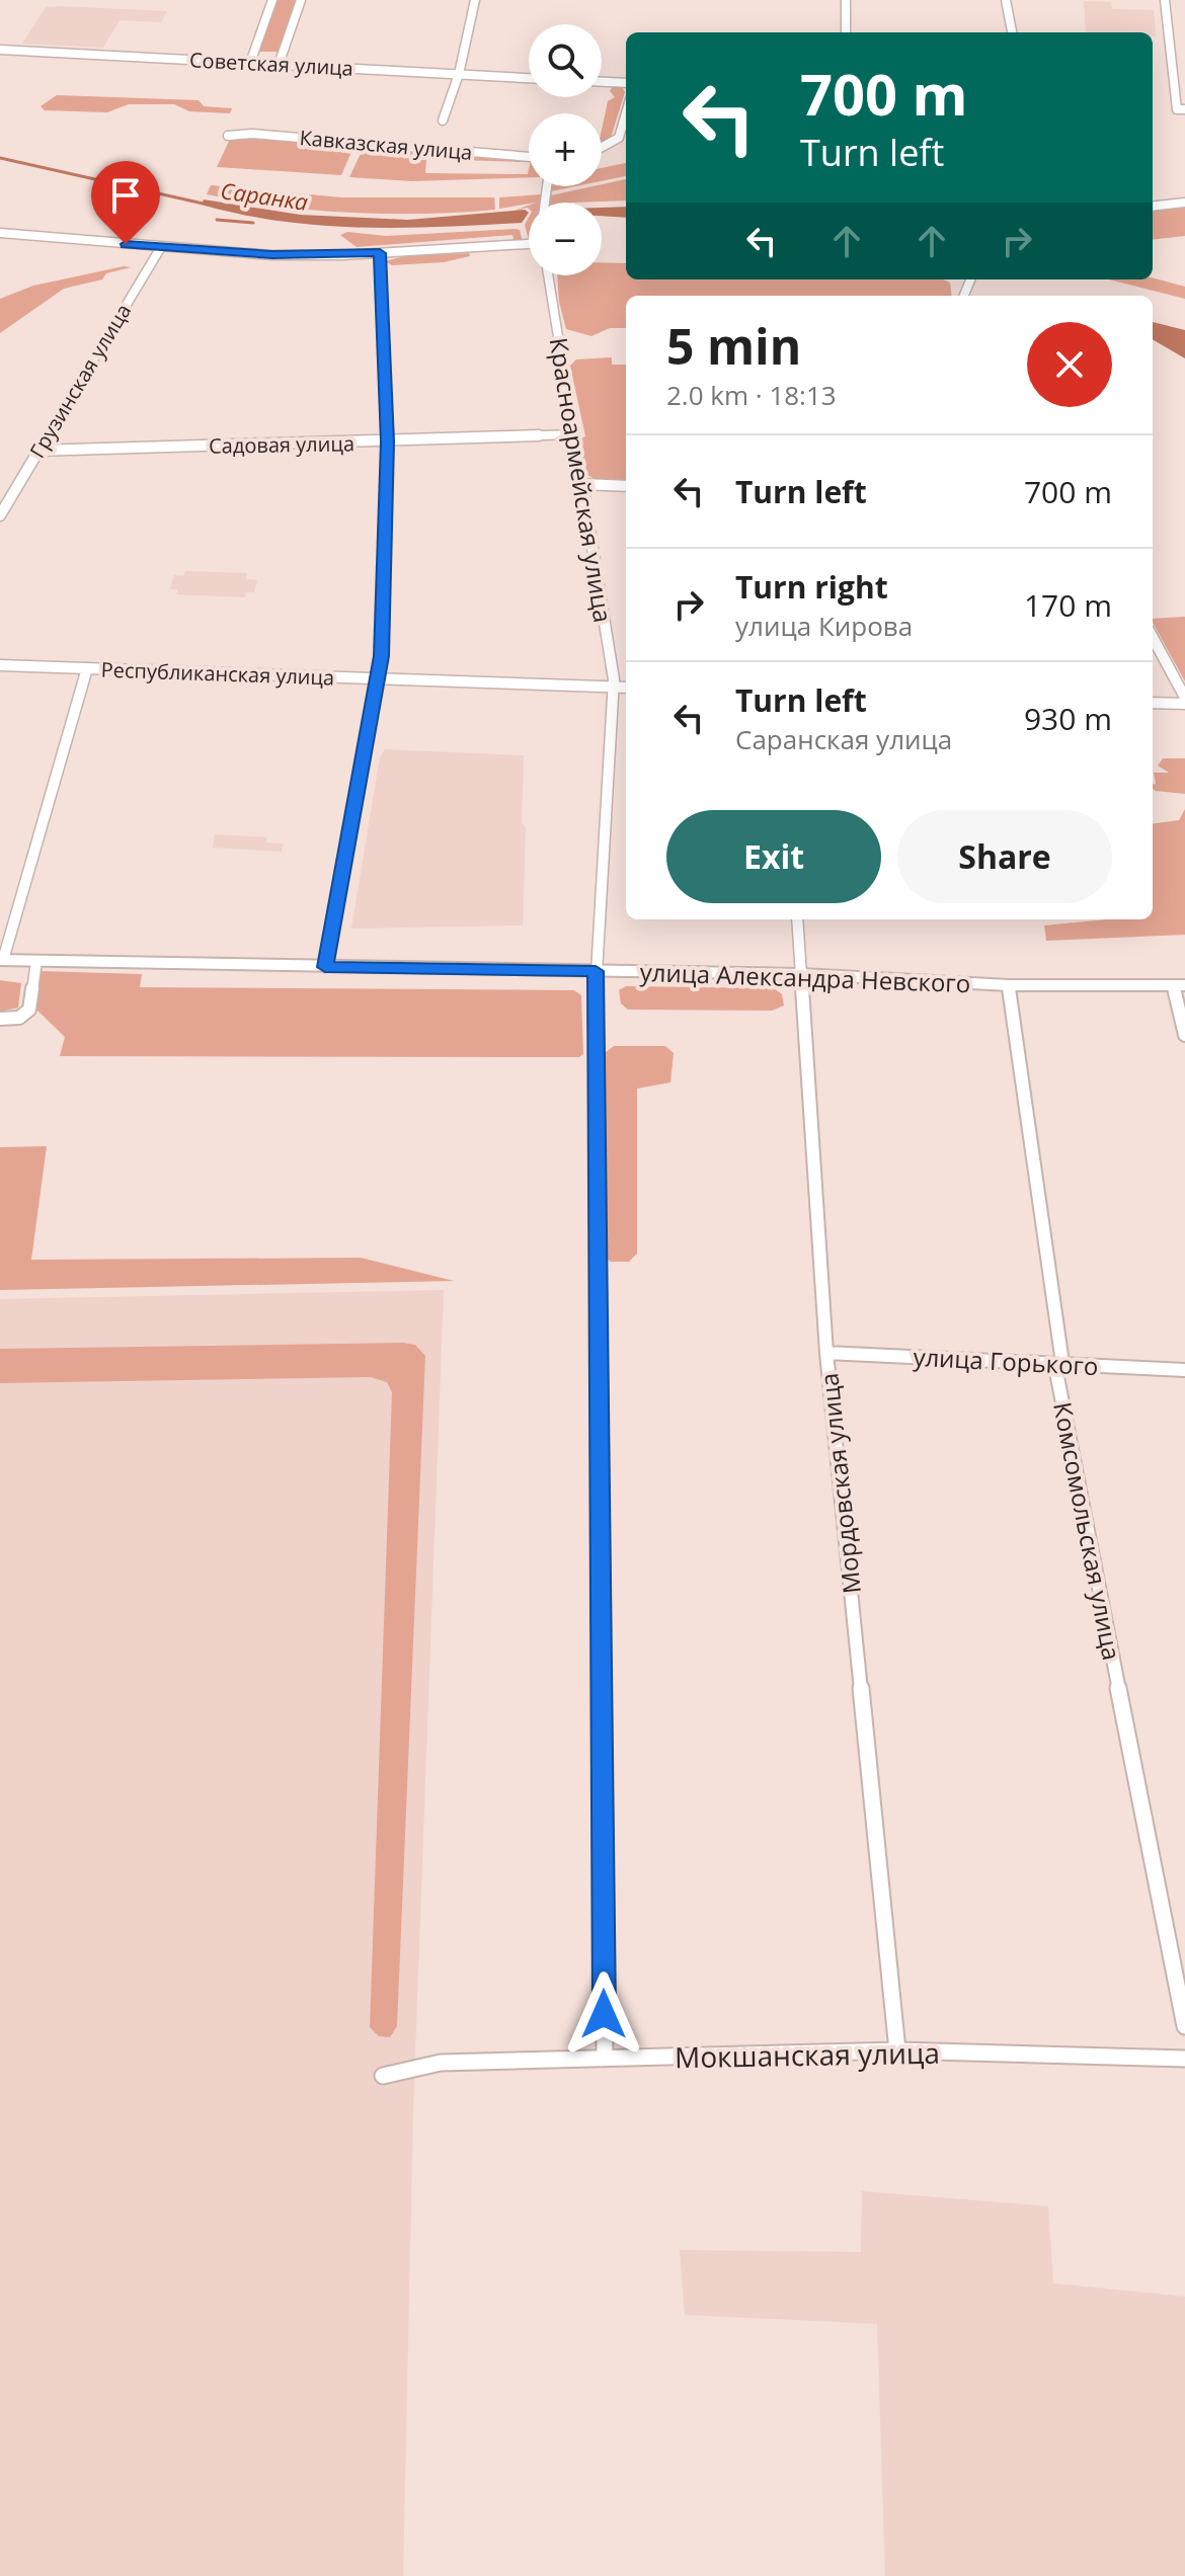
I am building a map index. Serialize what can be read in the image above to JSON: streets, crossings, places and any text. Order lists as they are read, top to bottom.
{
  "streets": {
    "main road": ["улица Александра Невского"],
    "street": [
      "Советская улица",
      "Кавказская улица",
      "Грузинская улица",
      "Садовая улица",
      "Красноармейская улица",
      "Республиканская улица",
      "улица Горького",
      "Мордовская улица",
      "Комсомольская улица",
      "Мокшанская улица"
    ]
  },
  "crossings": [
    ["Грузинская улица", "Садовая улица"],
    ["Садовая улица", "Красноармейская улица"],
    ["Красноармейская улица", "Республиканская улица"],
    ["Красноармейская улица", "улица Александра Невского"],
    ["Красноармейская улица", "Мокшанская улица"],
    ["улица Александра Невского", "Мордовская улица"],
    ["улица Александра Невского", "Комсомольская улица"],
    ["улица Горького", "Мордовская улица"],
    ["улица Горького", "Комсомольская улица"],
    ["Мордовская улица", "Мокшанская улица"]
  ],
  "water": ["Саранка"],
  "page": {
    "map_buttons": ["+", "−"],
    "turn": ["700 m", "Turn left"],
    "heading": ["5 min", "2.0 km · 18:13"],
    "list": [
      {
        "name": "Turn left",
        "value": "700 m"
      },
      {
        "name": "Turn right",
        "note": "улица Кирова",
        "value": "170 m"
      },
      {
        "name": "Turn left",
        "note": "Саранская улица",
        "value": "930 m"
      }
    ],
    "buttons": ["Exit", "Share"]
  }
}
